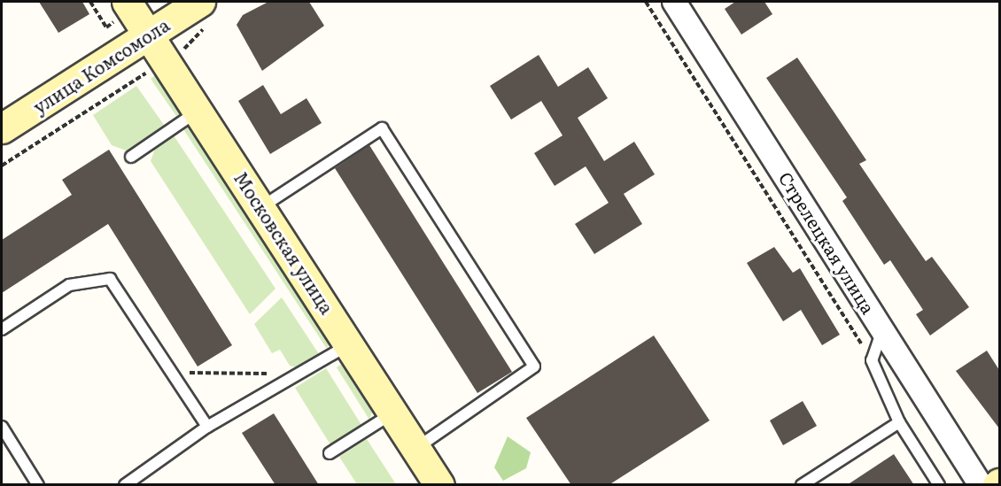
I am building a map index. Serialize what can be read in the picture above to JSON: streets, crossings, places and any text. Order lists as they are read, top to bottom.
{
  "streets": {
    "street": ["улица Комсомола", "Московская улица", "Стрелецкая улица"]
  },
  "crossings": [
    ["улица Комсомола", "Московская улица"]
  ]
}
